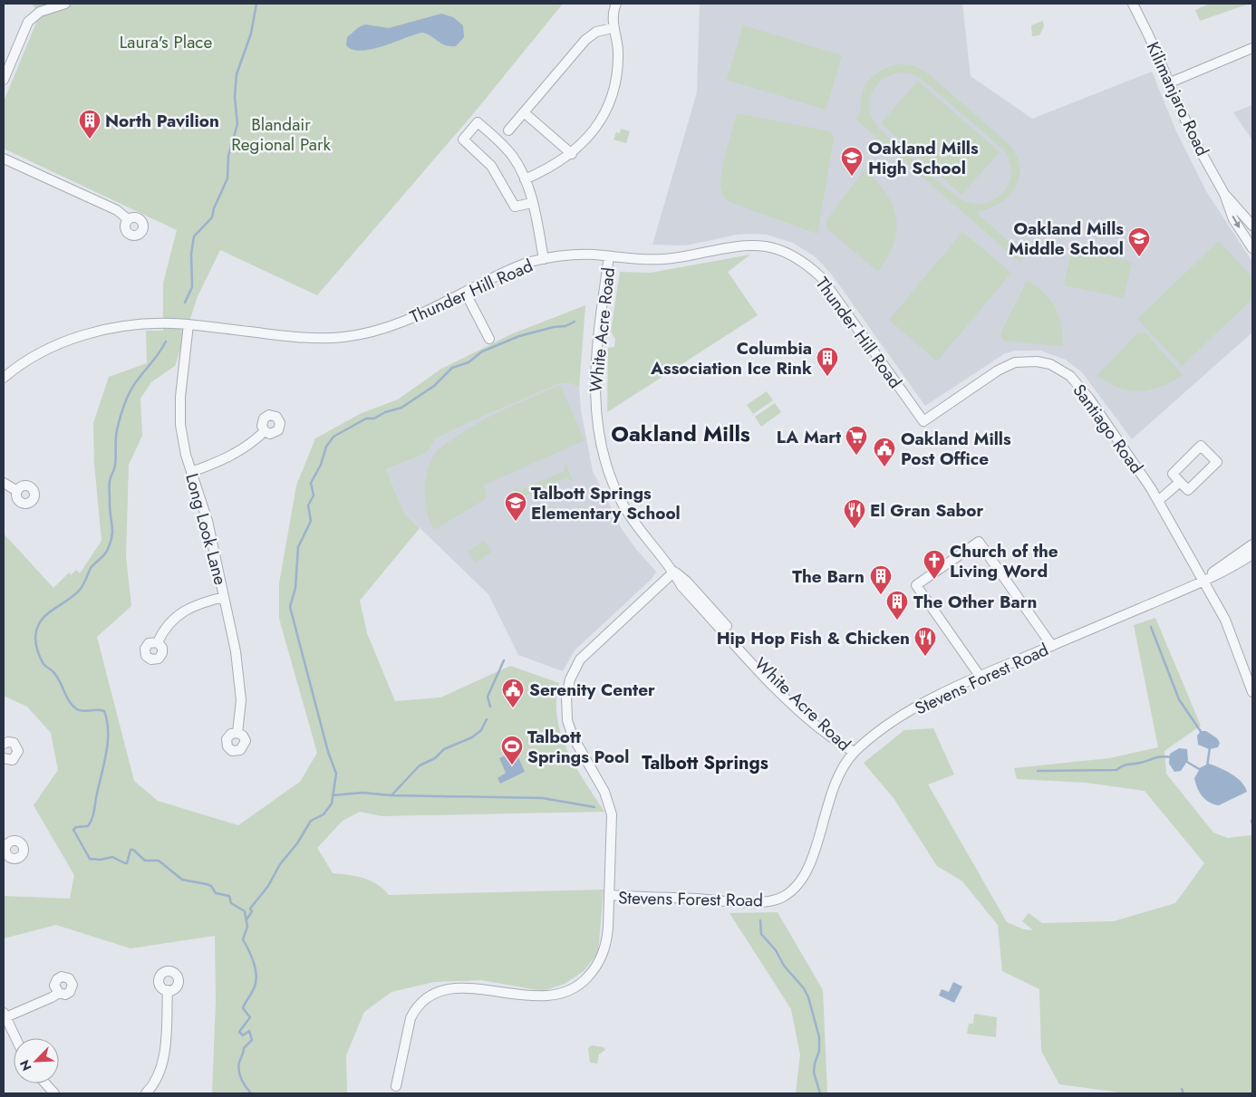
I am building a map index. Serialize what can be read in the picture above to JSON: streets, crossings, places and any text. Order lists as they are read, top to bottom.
{
  "streets": {
    "street": [
      "Kilimanjaro Road",
      "Thunder Hill Road",
      "White Acre Road",
      "Santiago Road",
      "Long Look Lane",
      "Stevens Forest Road"
    ]
  },
  "crossings": [
    ["Thunder Hill Road", "White Acre Road"],
    ["Thunder Hill Road", "Santiago Road"],
    ["Thunder Hill Road", "Long Look Lane"],
    ["White Acre Road", "Stevens Forest Road"],
    ["Santiago Road", "Stevens Forest Road"]
  ],
  "districts": ["Oakland Mills", "Talbott Springs"],
  "parks": ["Laura's Place", "Blandair Regional Park"],
  "places": {
    "building": [
      "North Pavilion",
      "Columbia Association Ice Rink",
      "The Barn",
      "The Other Barn"
    ],
    "school or university": ["Oakland Mills High School", "Oakland Mills Middle School", "Talbott Springs Elementary School"],
    "supermarket": ["LA Mart"],
    "public building": ["Oakland Mills Post Office", "Serenity Center"],
    "restaurant": ["El Gran Sabor", "Hip Hop Fish & Chicken"],
    "church": ["Church of the Living Word"],
    "sports": ["Talbott Springs Pool"]
  },
  "north": "bottom left"
}
